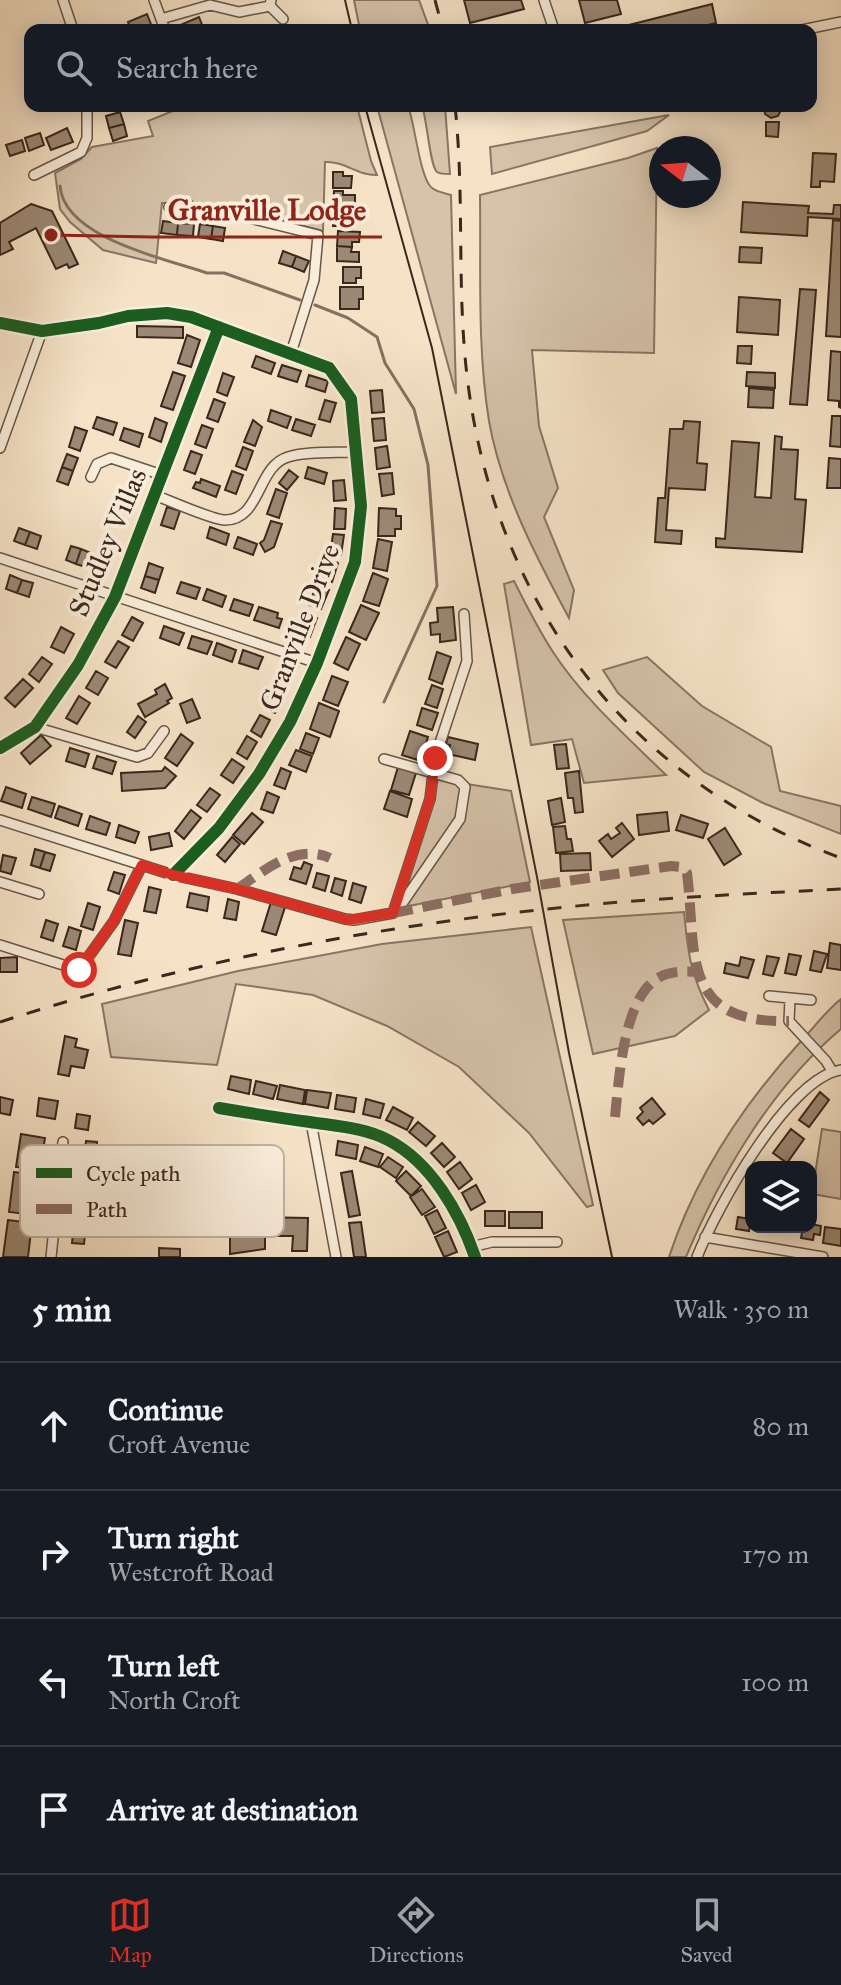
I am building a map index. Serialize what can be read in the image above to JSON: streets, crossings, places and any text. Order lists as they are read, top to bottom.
{
  "streets": {
    "street": ["Studley Villas", "Granville Drive"]
  },
  "crossings": [
    ["Studley Villas", "Granville Drive"]
  ],
  "places": ["Granville Lodge"],
  "legend": ["Cycle path", "Path"],
  "north": "left",
  "page": {
    "search": "Search here",
    "heading": ["5 min", "Walk · 350 m"],
    "list": [
      ["Continue", "Croft Avenue", "80 m"],
      ["Turn right", "Westcroft Road", "170 m"],
      ["Turn left", "North Croft", "100 m"],
      "Arrive at destination"
    ],
    "nav": ["Map", "Directions", "Saved"]
  }
}
